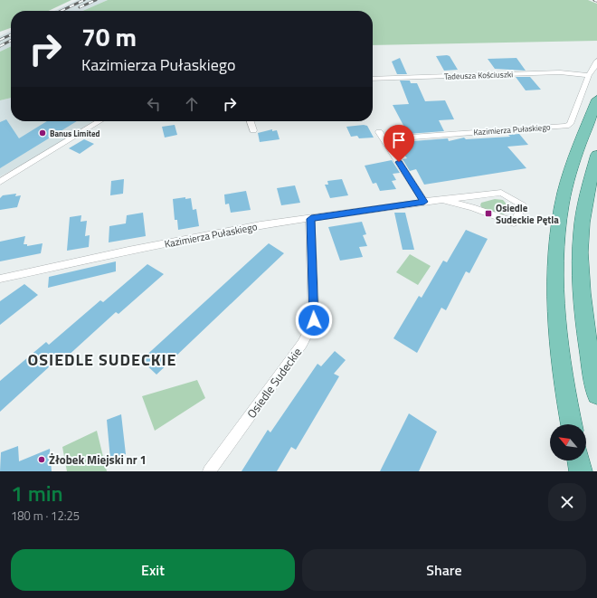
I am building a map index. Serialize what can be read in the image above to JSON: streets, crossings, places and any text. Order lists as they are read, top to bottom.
{
  "streets": {
    "street": ["Tadeusza Kościuszki", "Kazimierza Pułaskiego", "Osiedle Sudeckie"]
  },
  "crossings": [
    ["Tadeusza Kościuszki", "Kazimierza Pułaskiego"],
    ["Kazimierza Pułaskiego", "Osiedle Sudeckie"]
  ],
  "districts": ["OSIEDLE SUDECKIE"],
  "places": {
    "other": ["Banus Limited", "Żłobek Miejski nr 1"],
    "transit": ["Osiedle Sudeckie Pętla"]
  },
  "north": "top left",
  "page": {
    "turn": ["70 m", "Kazimierza Pułaskiego"],
    "heading": ["1 min", "180 m · 12:25"],
    "buttons": ["Exit", "Share"]
  }
}
